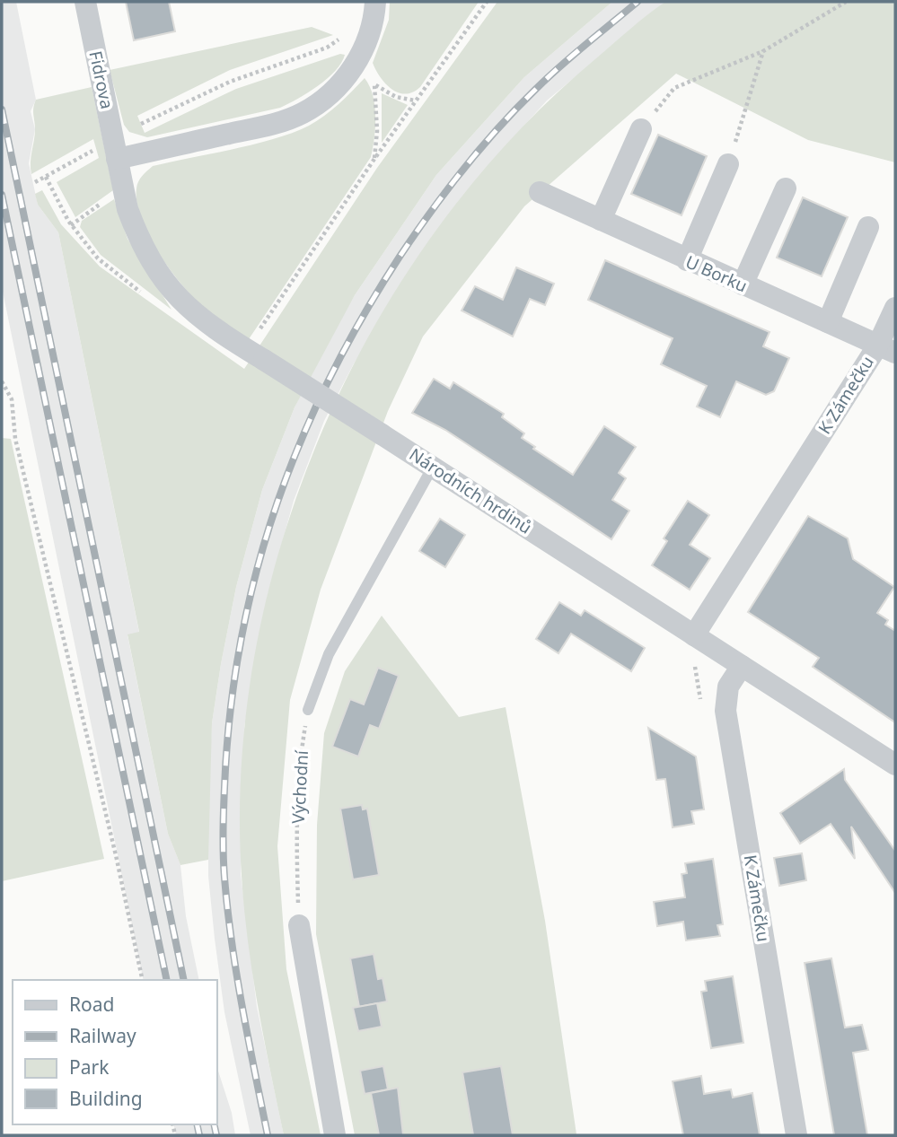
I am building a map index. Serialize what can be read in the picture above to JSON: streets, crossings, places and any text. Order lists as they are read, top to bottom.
{
  "streets": {
    "street": [
      "Fidrova",
      "U Borku",
      "K Zámečku",
      "Národních hrdinů"
    ],
    "path": ["Východní"]
  },
  "crossings": [
    ["Fidrova", "Národních hrdinů"],
    ["U Borku", "K Zámečku"],
    ["K Zámečku", "Národních hrdinů"]
  ],
  "legend": [
    "Road",
    "Railway",
    "Park",
    "Building"
  ]
}
